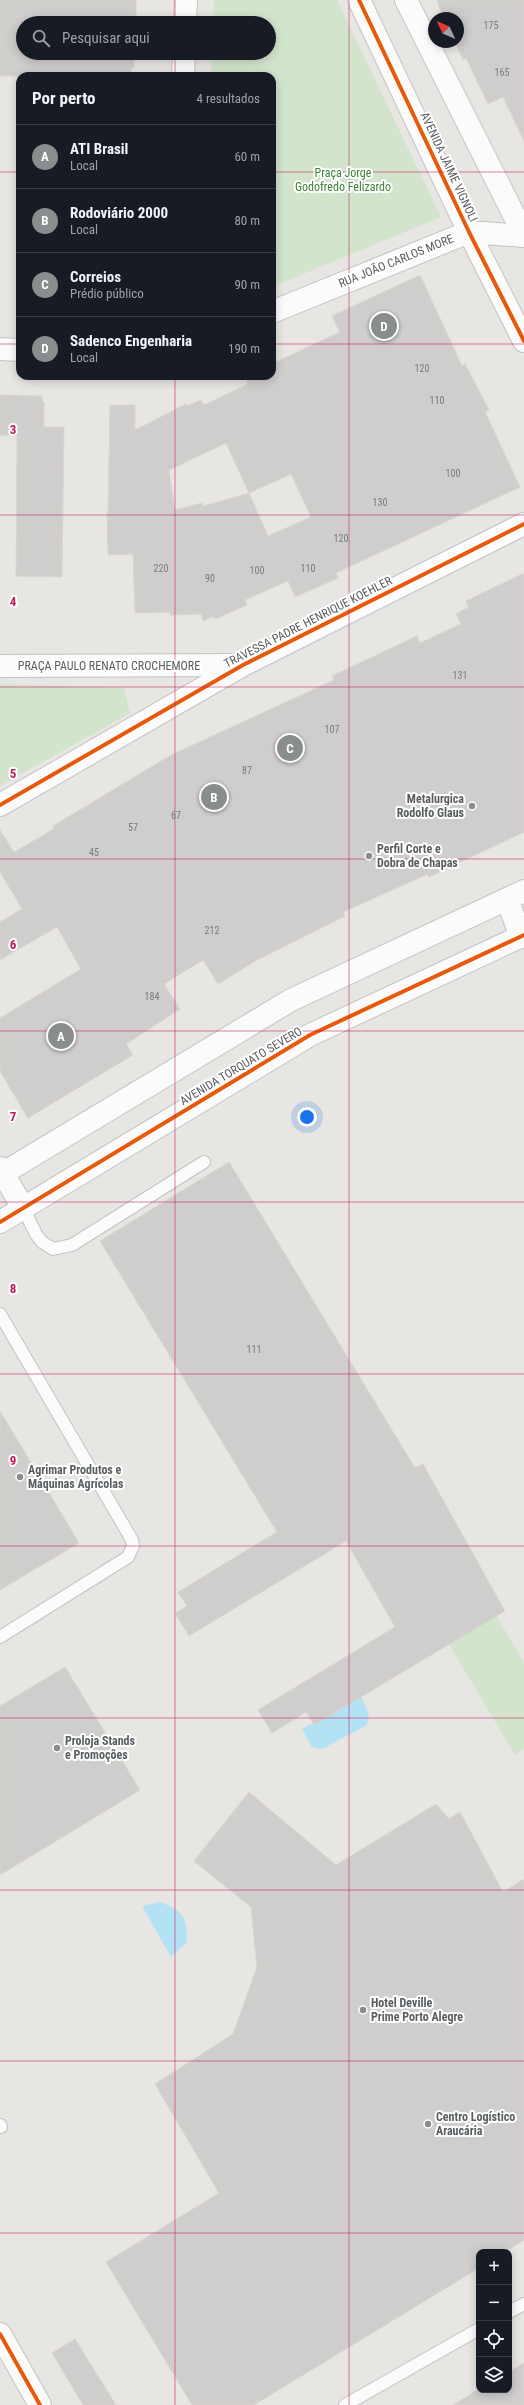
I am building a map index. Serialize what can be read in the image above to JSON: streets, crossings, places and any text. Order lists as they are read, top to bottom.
{
  "streets": {
    "street": [
      "AVENIDA JAIME VIGNOLI",
      "RUA JOÃO CARLOS MORE",
      "TRAVESSA PADRE HENRIQUE KOEHLER",
      "PRAÇA PAULO RENATO CROCHEMORE",
      "AVENIDA TORQUATO SEVERO"
    ]
  },
  "crossings": [
    ["AVENIDA JAIME VIGNOLI", "RUA JOÃO CARLOS MORE"],
    ["TRAVESSA PADRE HENRIQUE KOEHLER", "PRAÇA PAULO RENATO CROCHEMORE"]
  ],
  "parks": ["Praça Jorge Godofredo Felizardo"],
  "places": [
    "Metalurgica Rodolfo Glaus",
    "Perfil Corte e Dobra de Chapas",
    "Agrimar Produtos e Máquinas Agrícolas",
    "Proloja Stands e Promoções",
    "Hotel Deville Prime Porto Alegre",
    "Centro Logístico Araucária"
  ],
  "house_numbers": [
    "175",
    "165",
    "120",
    "110",
    "100",
    "130",
    "120",
    "220",
    "110",
    "100",
    "90",
    "131",
    "107",
    "87",
    "67",
    "57",
    "45",
    "212",
    "184",
    "111"
  ],
  "north": "top left",
  "page": {
    "search": "Pesquisar aqui",
    "heading": ["Por perto", "4 resultados"],
    "list": [
      {
        "mark": "A",
        "name": "ATI Brasil",
        "note": "Local",
        "value": "60 m"
      },
      {
        "mark": "B",
        "name": "Rodoviário 2000",
        "note": "Local",
        "value": "80 m"
      },
      {
        "mark": "C",
        "name": "Correios",
        "note": "Prédio público",
        "value": "90 m"
      },
      {
        "mark": "D",
        "name": "Sadenco Engenharia",
        "note": "Local",
        "value": "190 m"
      }
    ],
    "pins": [
      "D",
      "C",
      "B",
      "A"
    ],
    "map_buttons": ["+", "−"]
  },
  "grid": {
    "rows": [
      "3",
      "4",
      "5",
      "6",
      "7",
      "8",
      "9"
    ]
  }
}
